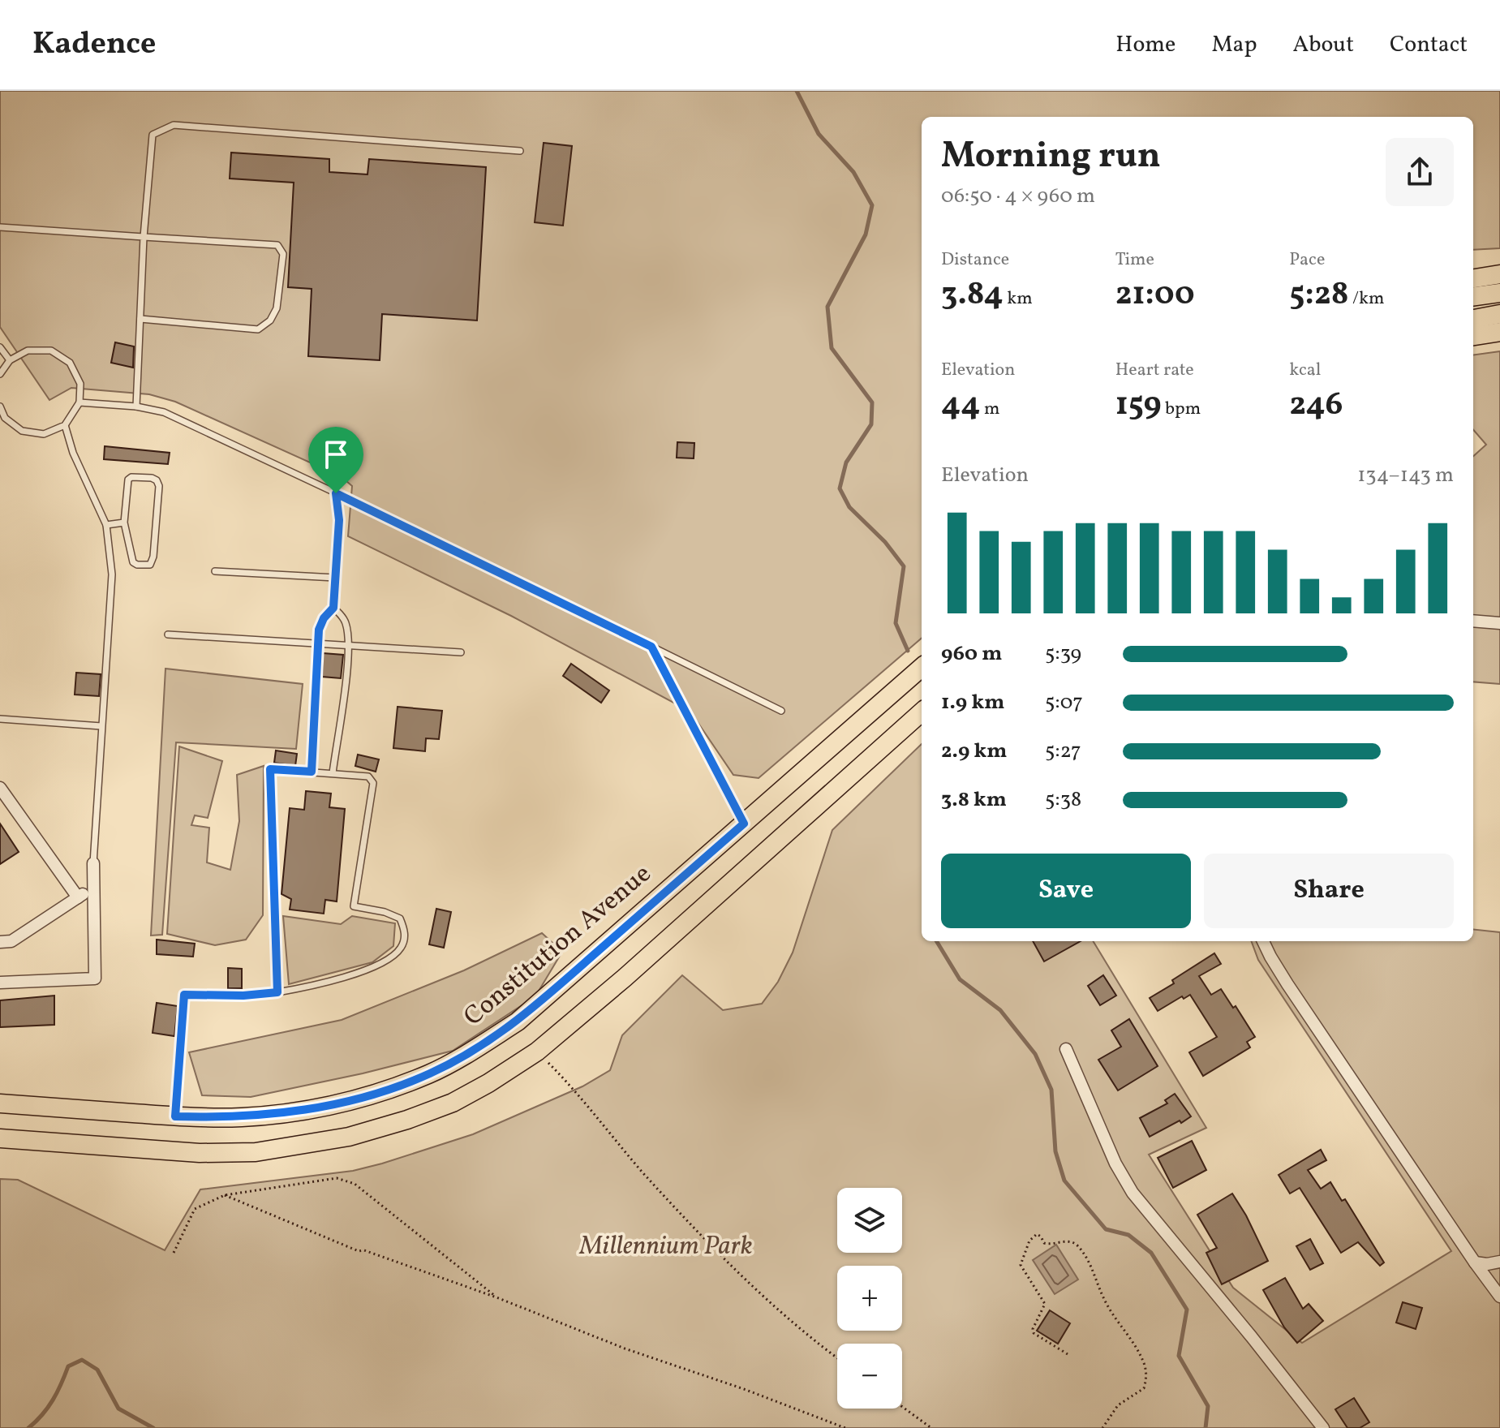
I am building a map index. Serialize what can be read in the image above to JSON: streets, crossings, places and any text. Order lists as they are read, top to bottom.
{
  "streets": {
    "main road": ["Constitution Avenue"]
  },
  "parks": ["Millennium Park"],
  "page": {
    "header": "Kadence",
    "nav": [
      "Home",
      "Map",
      "About",
      "Contact"
    ],
    "heading": ["Morning run", "06:50 · 4 × 960 m"],
    "stats": [
      ["Distance", "3.84 km"],
      ["Time", "21:00"],
      ["Pace", "5:28 /km"],
      ["Elevation", "44 m"],
      ["Heart rate", "159 bpm"],
      ["kcal", "246"]
    ],
    "chart": ["Elevation", "134–143 m"],
    "list": [
      {
        "name": "960 m",
        "note": "5:39"
      },
      {
        "name": "1.9 km",
        "note": "5:07"
      },
      {
        "name": "2.9 km",
        "note": "5:27"
      },
      {
        "name": "3.8 km",
        "note": "5:38"
      }
    ],
    "buttons": ["Save", "Share"],
    "map_buttons": ["+", "−"]
  }
}
